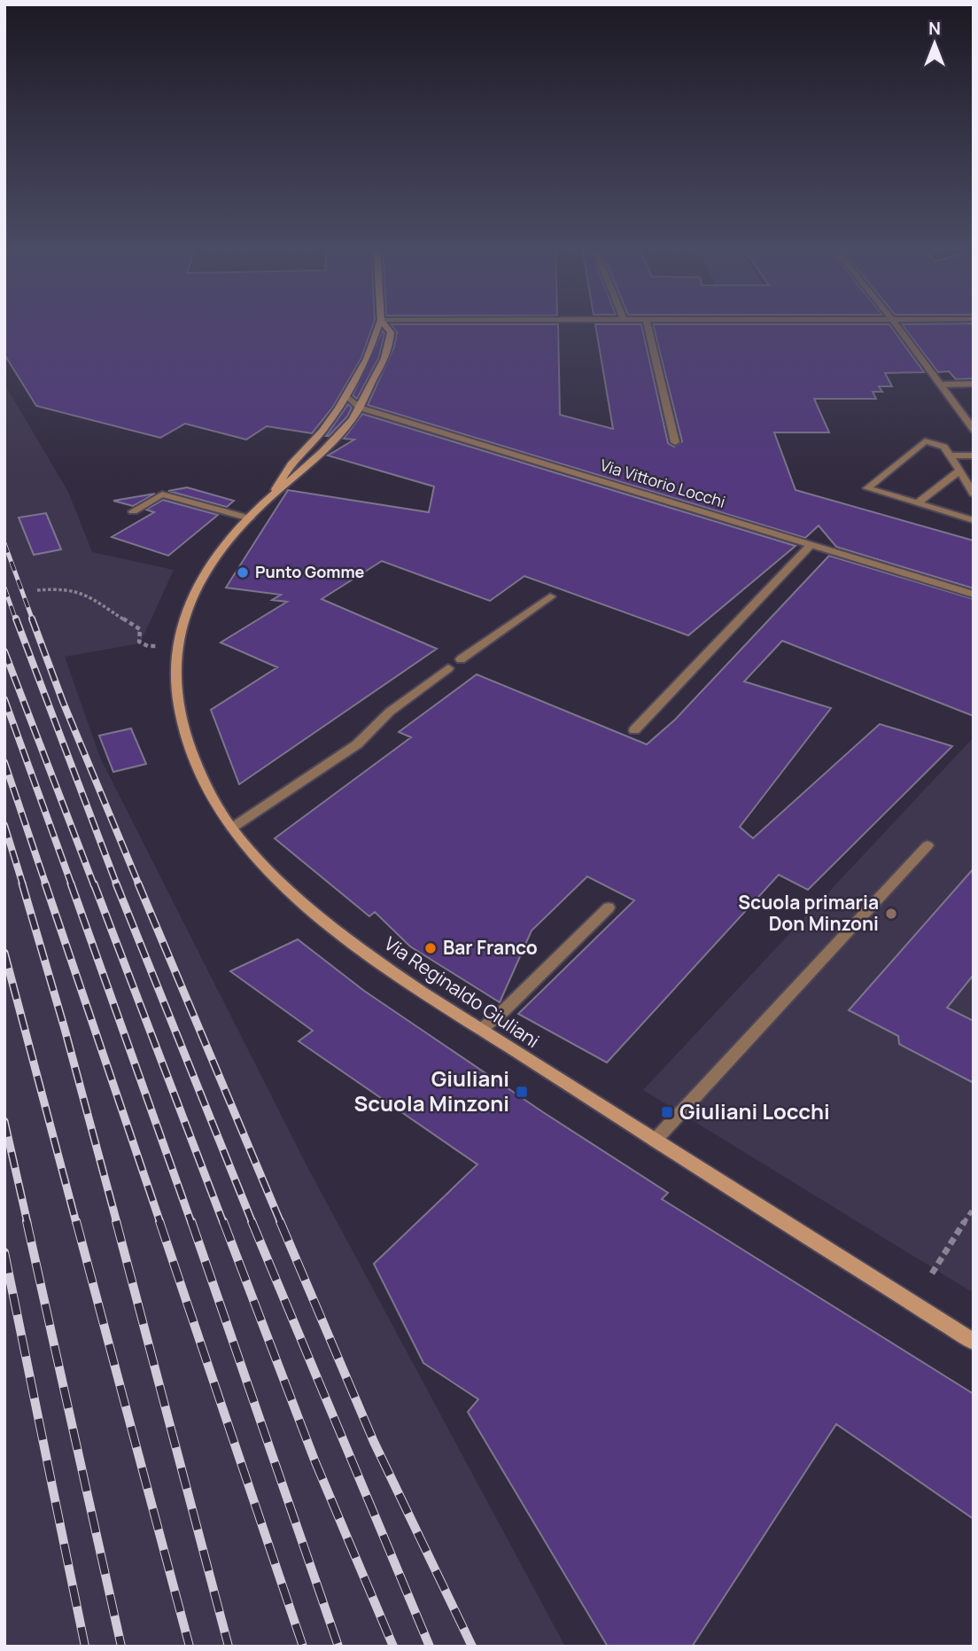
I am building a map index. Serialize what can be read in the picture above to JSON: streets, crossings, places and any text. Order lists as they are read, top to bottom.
{
  "streets": {
    "main road": ["Via Reginaldo Giuliani"],
    "street": ["Via Vittorio Locchi"]
  },
  "crossings": [
    ["Via Vittorio Locchi", "Via Reginaldo Giuliani"]
  ],
  "places": {
    "other": ["Punto Gomme", "Scuola primaria Don Minzoni", "Bar Franco"],
    "transit": ["Giuliani Scuola Minzoni", "Giuliani Locchi"]
  },
  "north": "top"
}
